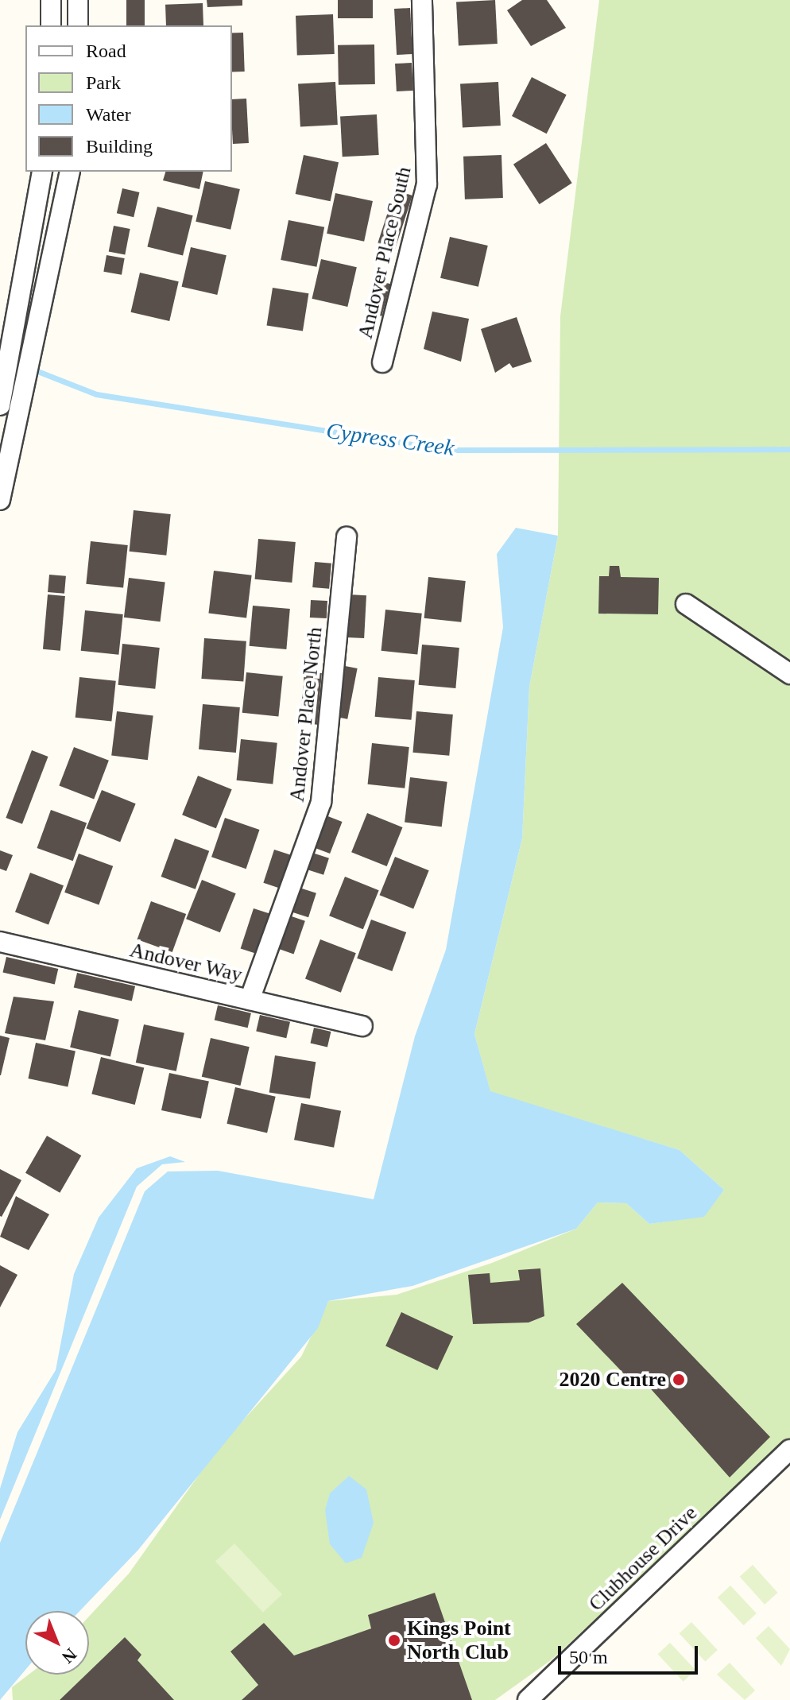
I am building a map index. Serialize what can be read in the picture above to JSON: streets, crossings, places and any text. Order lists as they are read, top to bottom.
{
  "streets": {
    "street": [
      "Andover Place South",
      "Andover Place North",
      "Andover Way",
      "Clubhouse Drive"
    ]
  },
  "crossings": [
    ["Andover Place North", "Andover Way"]
  ],
  "water": ["Cypress Creek"],
  "places": ["2020 Centre", "Kings Point North Club"],
  "legend": [
    "Road",
    "Park",
    "Water",
    "Building"
  ],
  "scale_bar": "50 m",
  "north": "bottom right"
}
